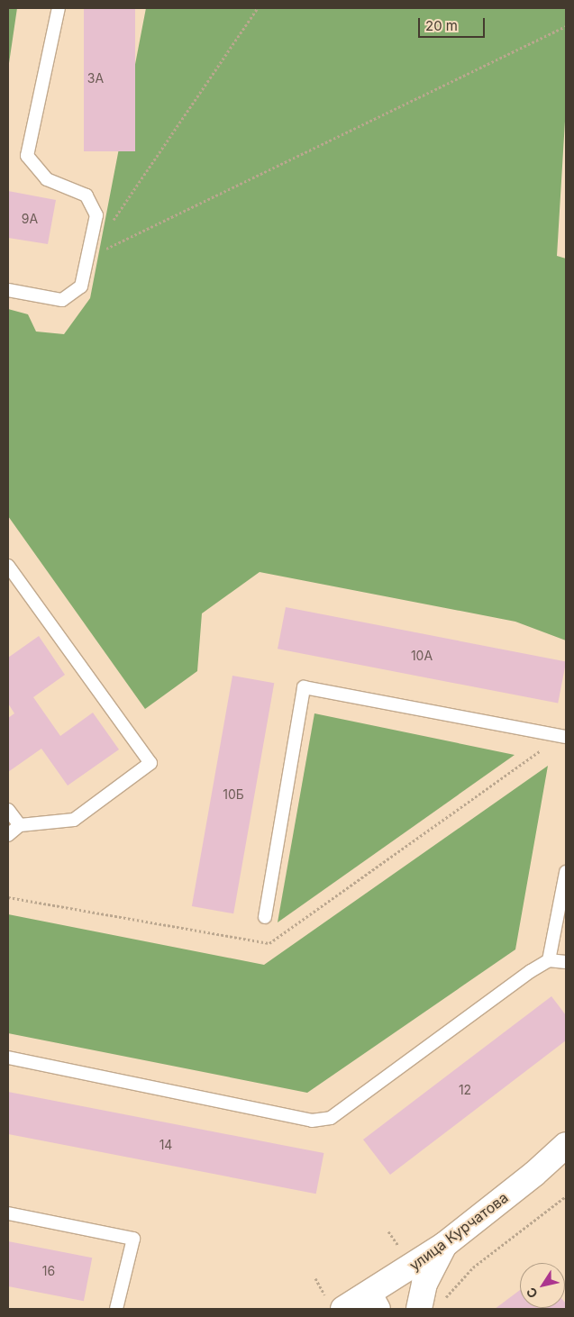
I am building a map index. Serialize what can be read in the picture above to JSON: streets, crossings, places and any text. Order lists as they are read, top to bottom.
{
  "streets": {
    "street": ["улица Курчатова"]
  },
  "house_numbers": [
    "3А",
    "9А",
    "10А",
    "10Б",
    "12",
    "14",
    "16"
  ],
  "scale_bar": "20 m",
  "north": "bottom left"
}
